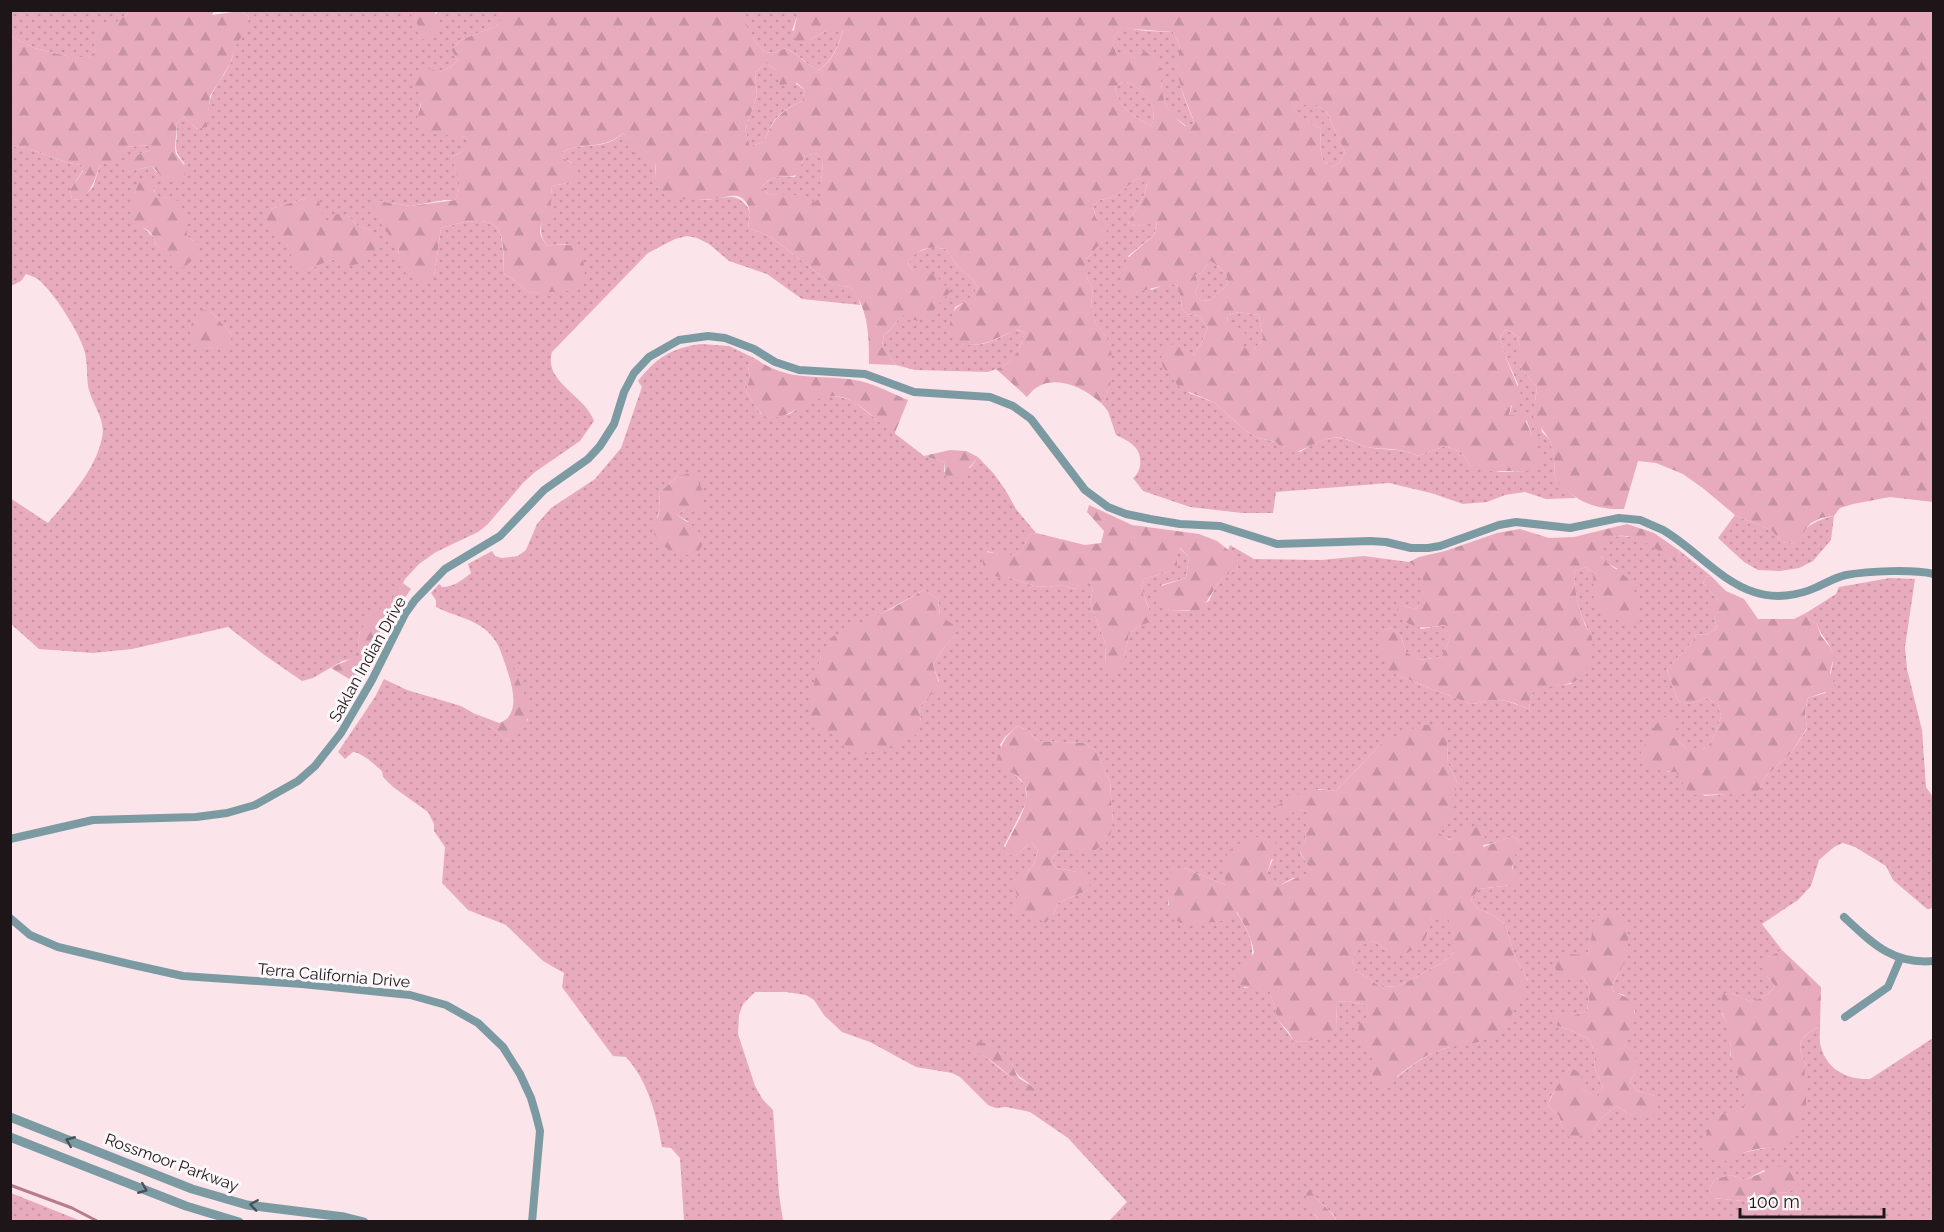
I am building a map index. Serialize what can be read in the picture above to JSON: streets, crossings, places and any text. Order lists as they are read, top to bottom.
{
  "streets": {
    "street": ["Saklan Indian Drive", "Terra California Drive", "Rossmoor Parkway"]
  },
  "scale_bar": "100 m"
}
